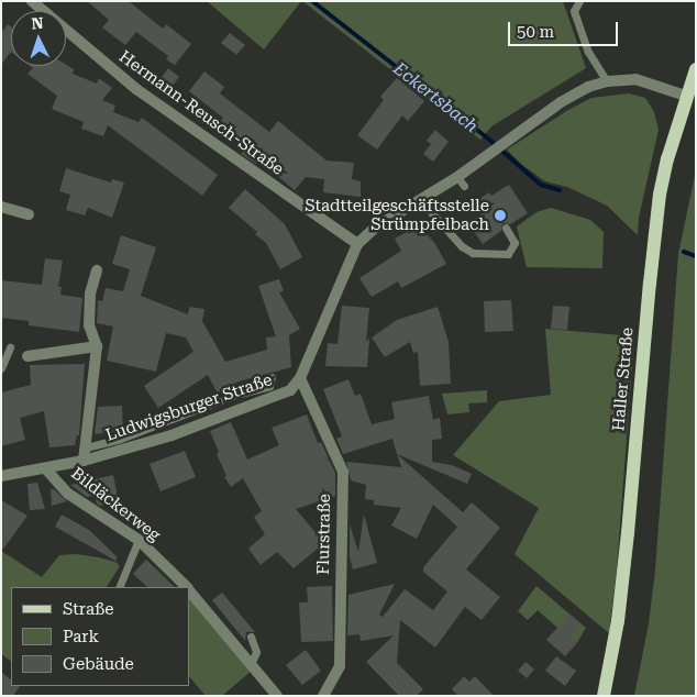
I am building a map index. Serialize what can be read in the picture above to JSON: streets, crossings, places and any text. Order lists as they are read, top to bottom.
{
  "streets": {
    "main road": ["Haller Straße"],
    "street": [
      "Hermann-Reusch-Straße",
      "Ludwigsburger Straße",
      "Bildäckerweg",
      "Flurstraße"
    ]
  },
  "crossings": [
    ["Hermann-Reusch-Straße", "Ludwigsburger Straße"],
    ["Haller Straße", "Ludwigsburger Straße"],
    ["Ludwigsburger Straße", "Bildäckerweg"],
    ["Ludwigsburger Straße", "Flurstraße"]
  ],
  "water": ["Eckertsbach"],
  "places": ["Stadtteilgeschäftsstelle Strümpfelbach"],
  "legend": ["Straße", "Park", "Gebäude"],
  "scale_bar": "50 m",
  "north": "top"
}
